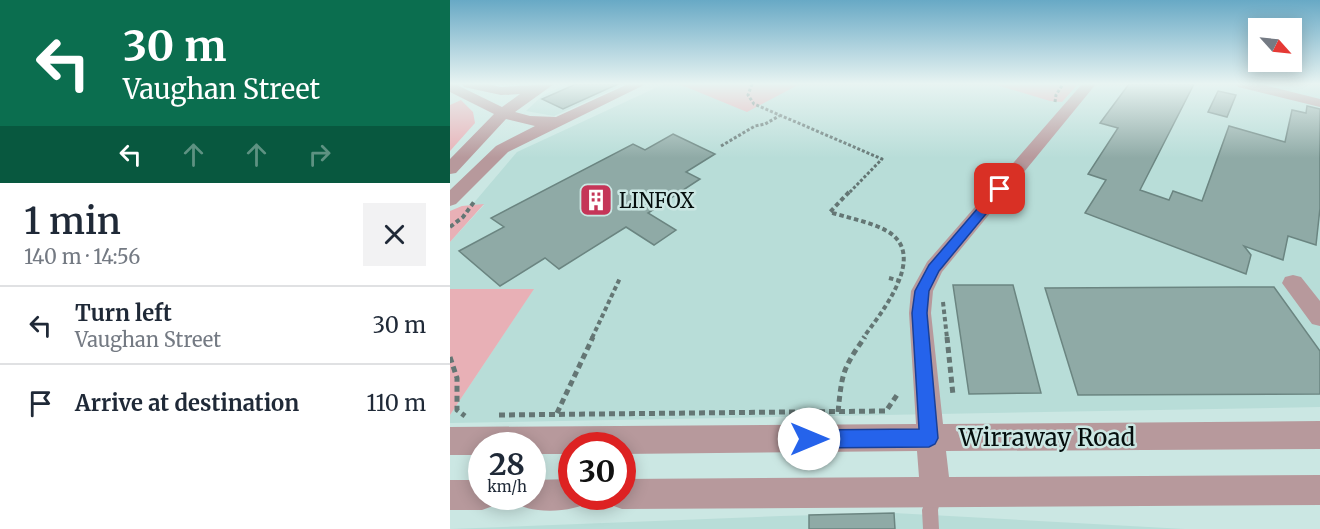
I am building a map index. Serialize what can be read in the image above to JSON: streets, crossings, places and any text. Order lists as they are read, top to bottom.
{
  "streets": {
    "street": ["Wirraway Road"]
  },
  "places": {
    "building": ["LINFOX"]
  },
  "north": "bottom right",
  "page": {
    "turn": ["30 m", "Vaughan Street"],
    "heading": ["1 min", "140 m · 14:56"],
    "list": [
      {
        "name": "Turn left",
        "note": "Vaughan Street",
        "value": "30 m"
      },
      {
        "name": "Arrive at destination",
        "value": "110 m"
      }
    ],
    "speed": "28 km/h",
    "limit": "30"
  }
}
